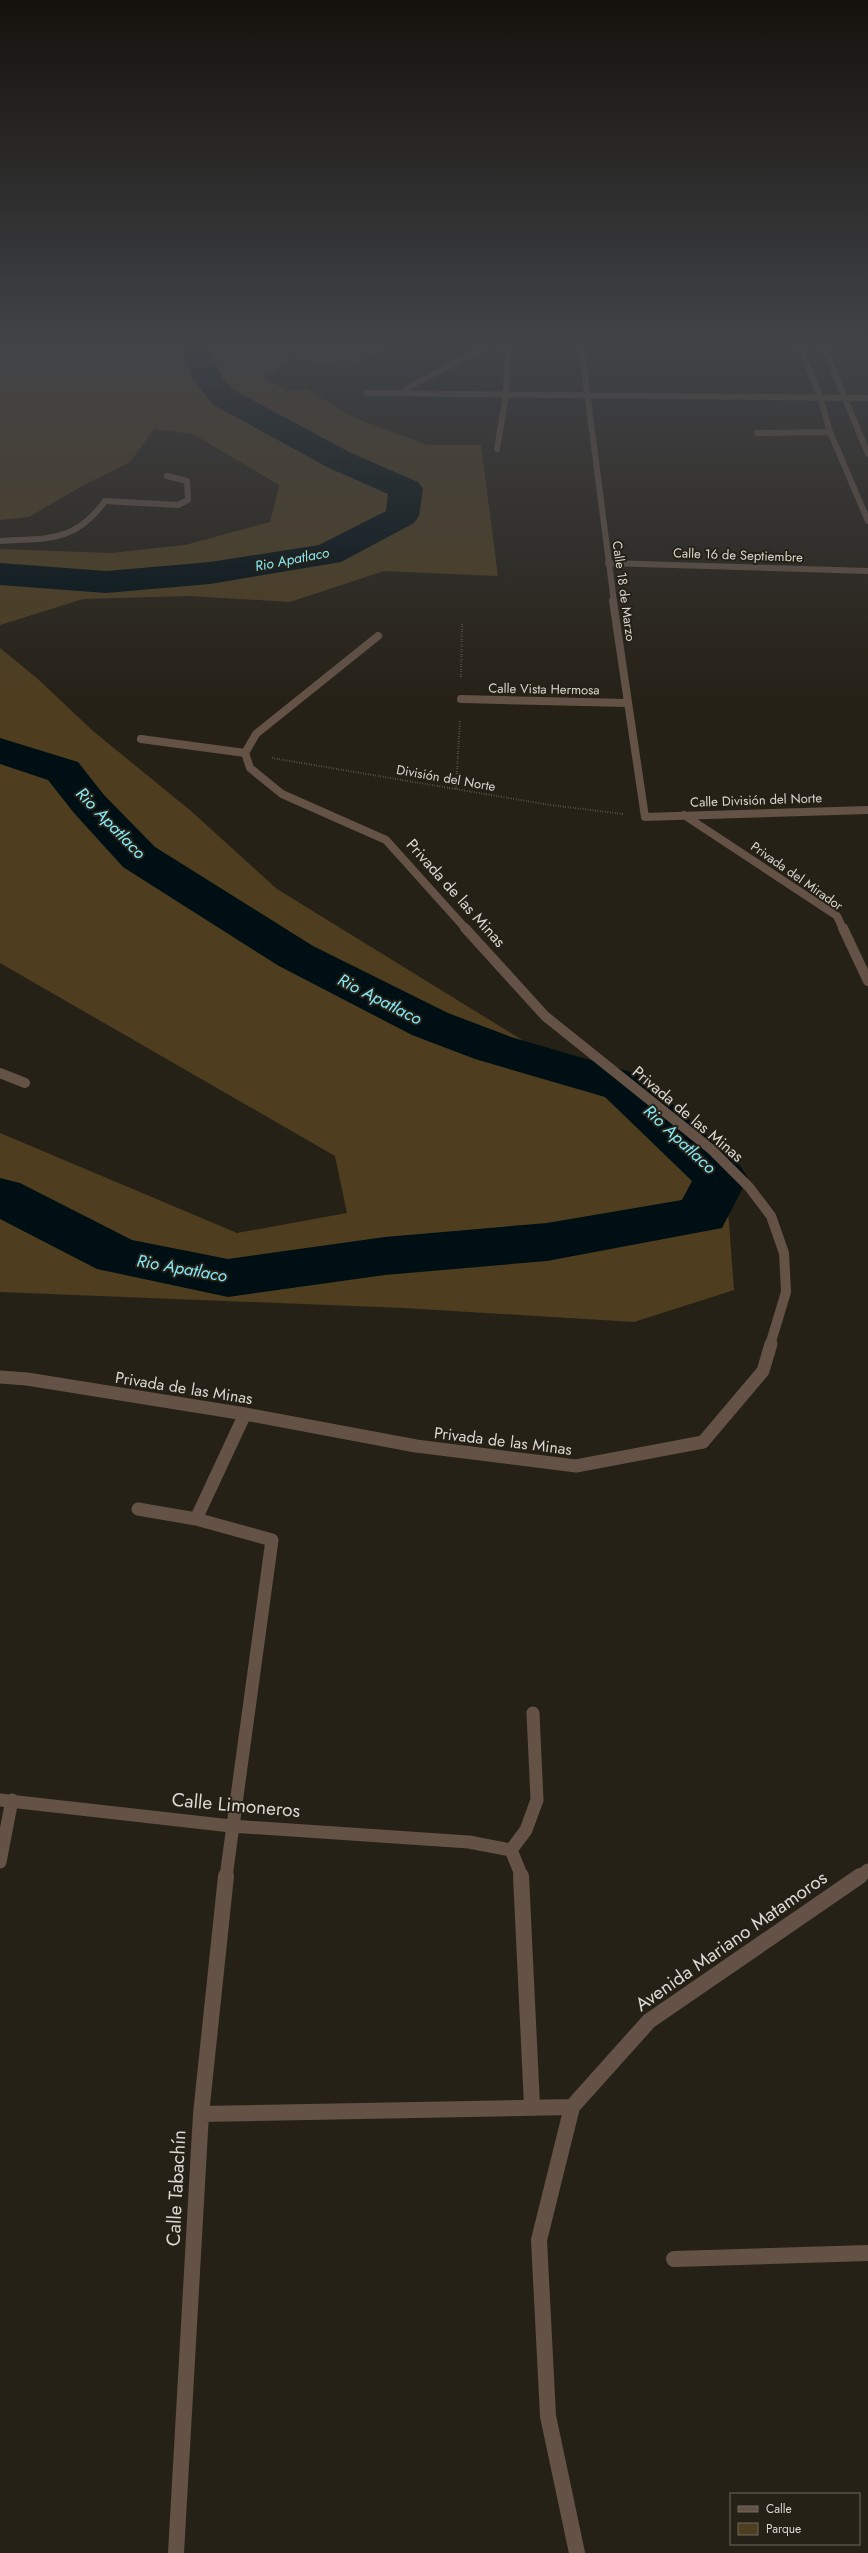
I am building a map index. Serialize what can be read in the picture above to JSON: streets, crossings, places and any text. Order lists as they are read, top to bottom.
{
  "streets": {
    "street": [
      "Calle 16 de Septiembre",
      "Calle 18 de Marzo",
      "Calle Vista Hermosa",
      "Calle División del Norte",
      "Privada del Mirador",
      "Privada de las Minas",
      "Calle Limoneros",
      "Avenida Mariano Matamoros",
      "Calle Tabachín"
    ],
    "path": ["División del Norte"]
  },
  "crossings": [
    ["Calle 16 de Septiembre", "Calle 18 de Marzo"],
    ["Calle 18 de Marzo", "Calle Vista Hermosa"],
    ["Calle 18 de Marzo", "División del Norte"],
    ["Calle 18 de Marzo", "Calle División del Norte"],
    ["División del Norte", "Calle División del Norte"],
    ["División del Norte", "Privada de las Minas"],
    ["Calle División del Norte", "Privada del Mirador"],
    ["Calle Limoneros", "Calle Tabachín"]
  ],
  "water": ["Rio Apatlaco"],
  "legend": ["Calle", "Parque"]
}
